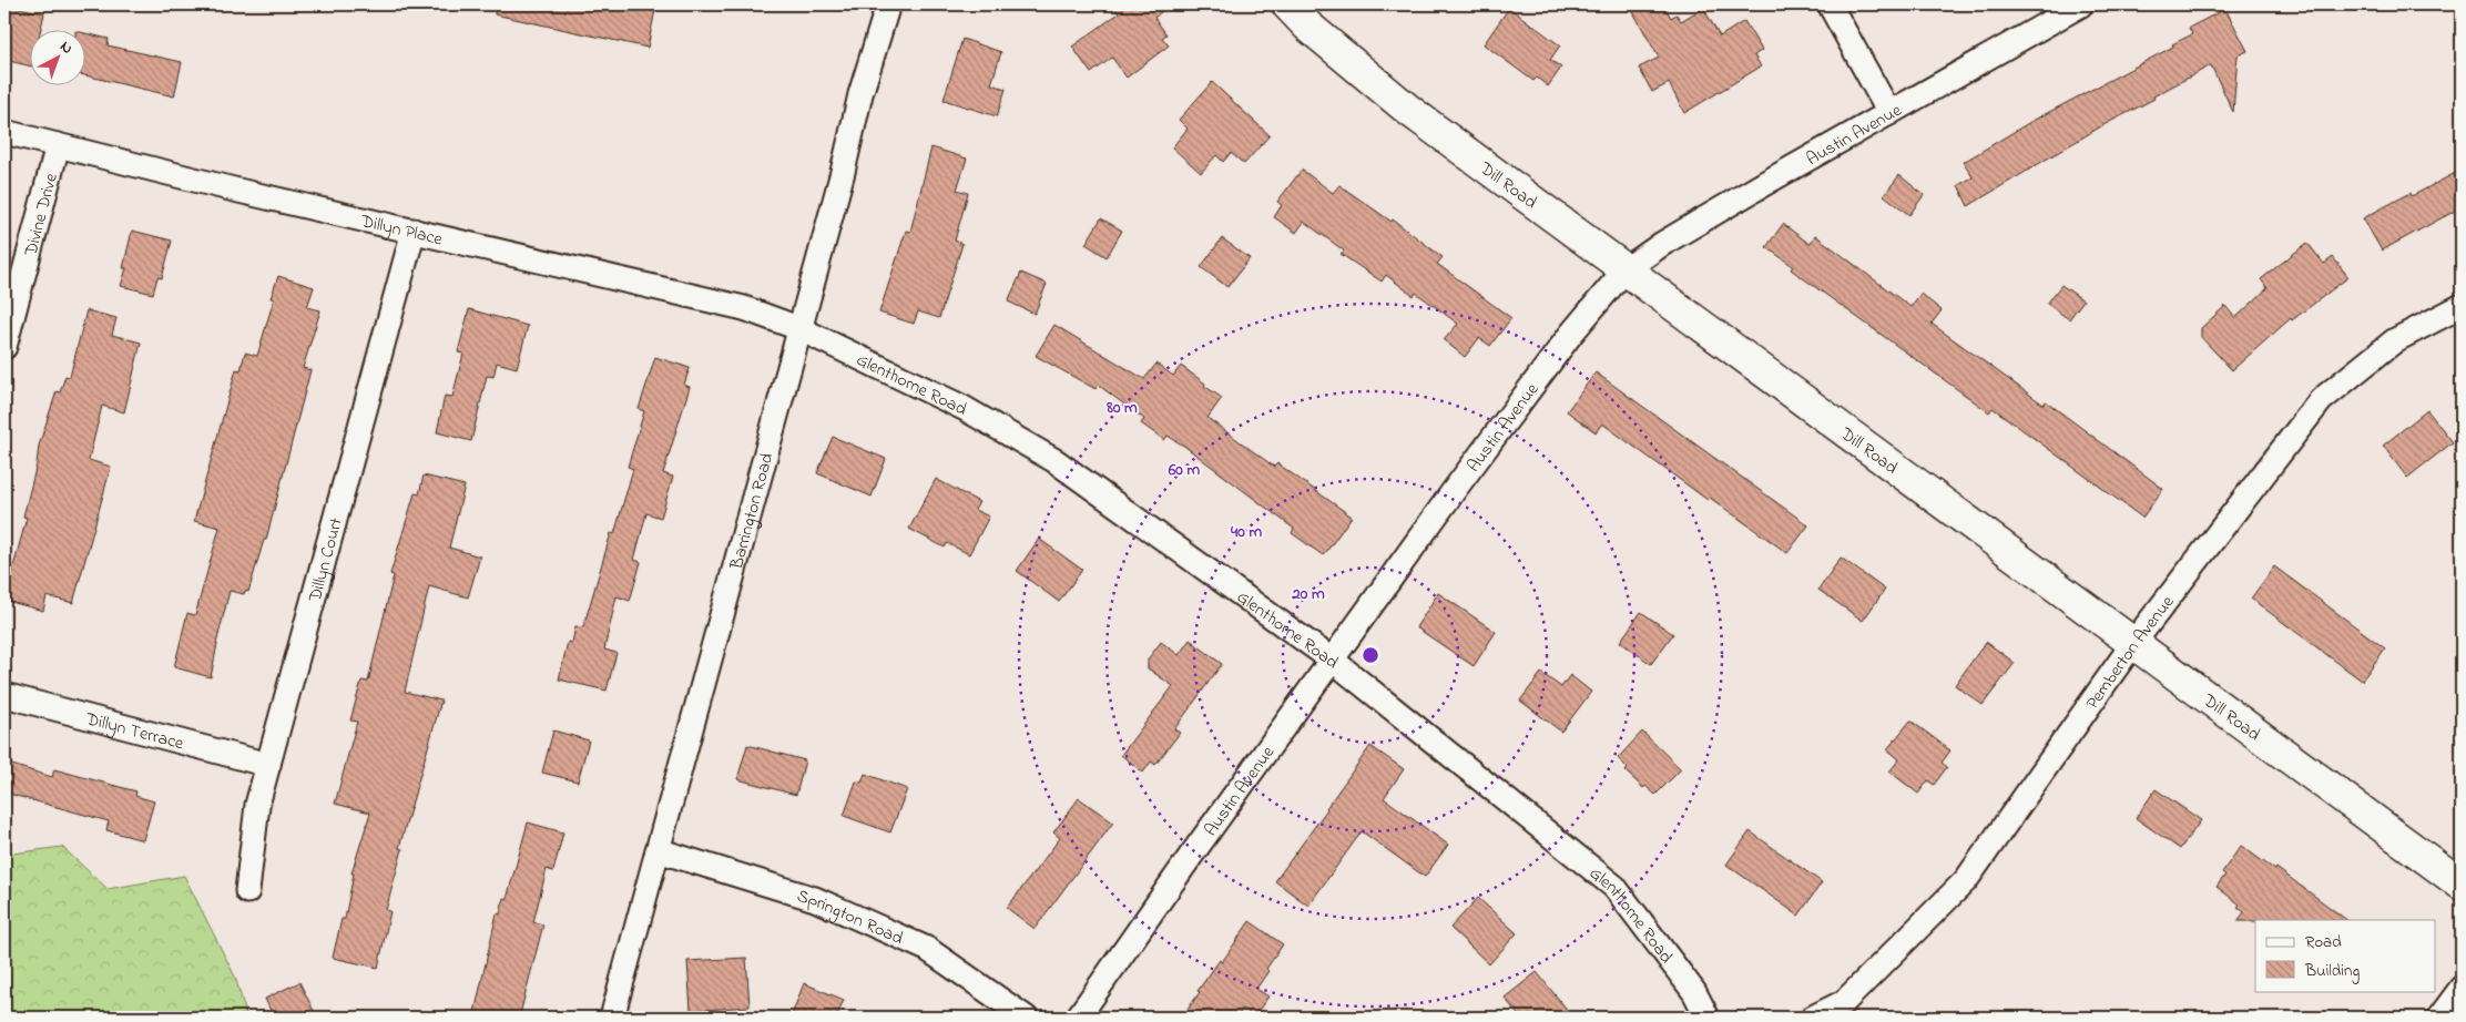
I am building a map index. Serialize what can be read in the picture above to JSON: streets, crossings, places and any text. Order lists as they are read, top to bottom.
{
  "streets": {
    "street": [
      "Austin Avenue",
      "Dill Road",
      "Divine Drive",
      "Dillyn Place",
      "Glenthorne Road",
      "Barrington Road",
      "Dillyn Court",
      "Pemberton Avenue",
      "Dillyn Terrace",
      "Springton Road"
    ]
  },
  "crossings": [
    ["Austin Avenue", "Dill Road"],
    ["Austin Avenue", "Glenthorne Road"],
    ["Dill Road", "Pemberton Avenue"],
    ["Divine Drive", "Dillyn Place"],
    ["Dillyn Place", "Glenthorne Road"],
    ["Dillyn Place", "Barrington Road"],
    ["Dillyn Place", "Dillyn Court"],
    ["Glenthorne Road", "Barrington Road"],
    ["Barrington Road", "Springton Road"],
    ["Dillyn Court", "Dillyn Terrace"]
  ],
  "legend": ["Road", "Building"],
  "north": "top right",
  "rings": [
    "80 m",
    "60 m",
    "40 m",
    "20 m"
  ]
}
